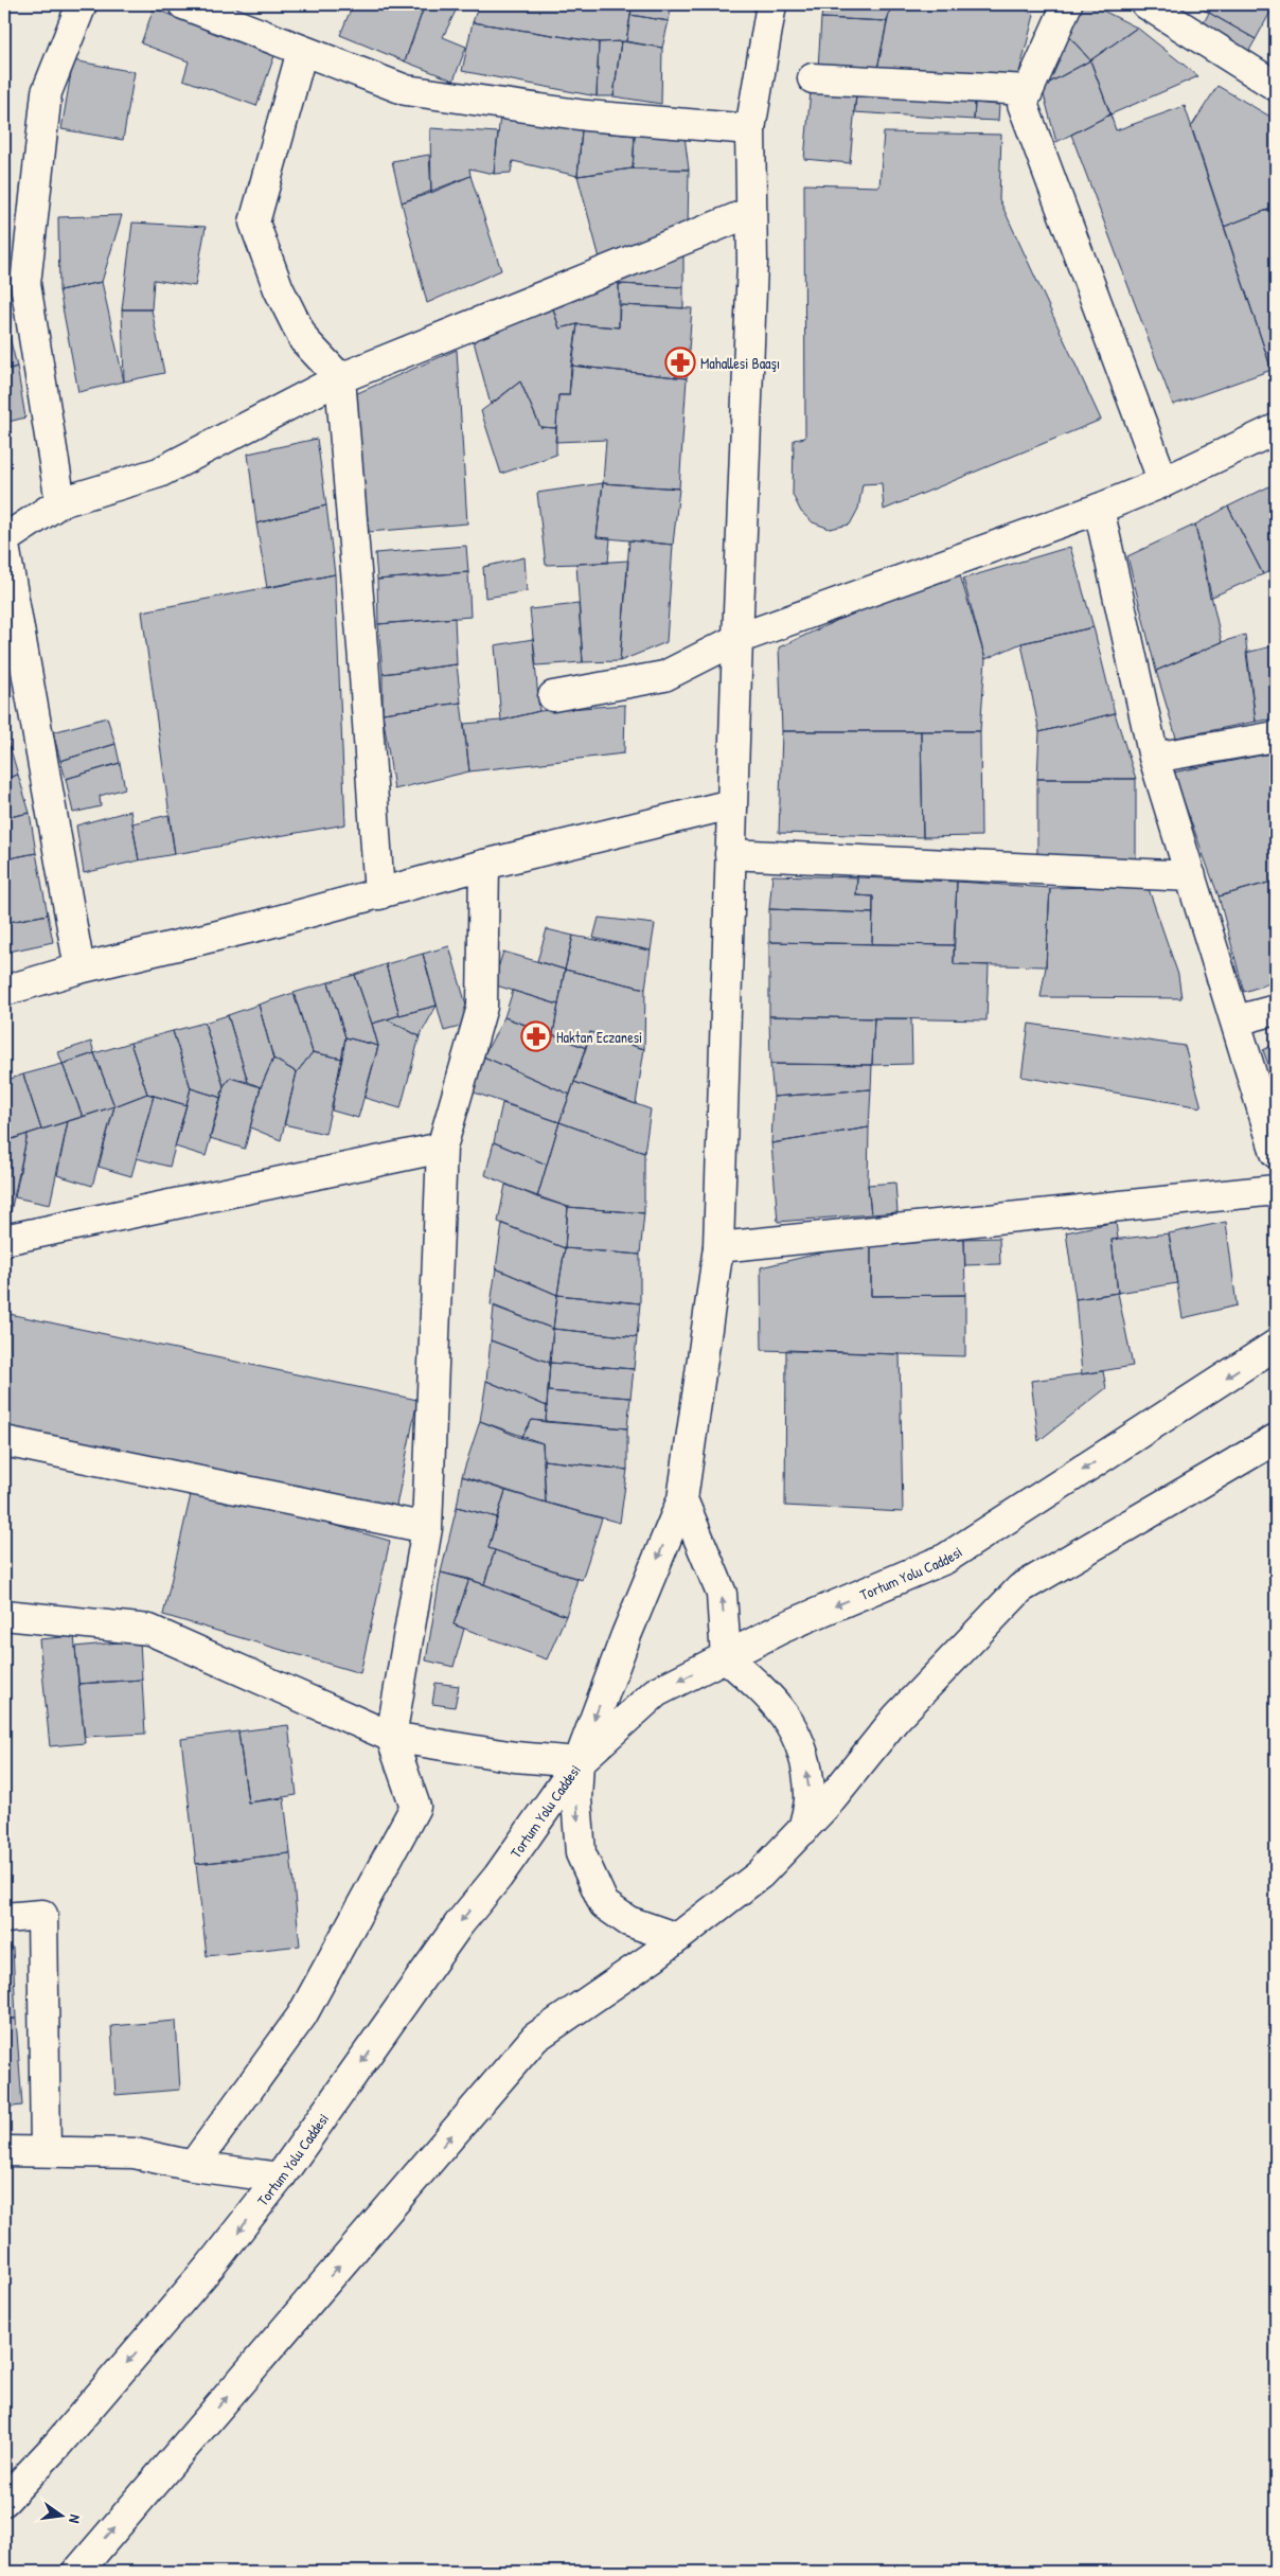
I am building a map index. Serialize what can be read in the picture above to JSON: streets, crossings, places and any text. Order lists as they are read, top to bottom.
{
  "streets": {
    "main road": ["Tortum Yolu Caddesi"]
  },
  "places": {
    "pharmacy": ["Mahallesi Baaşı", "Haktan Eczanesi"]
  },
  "north": "right"
}
